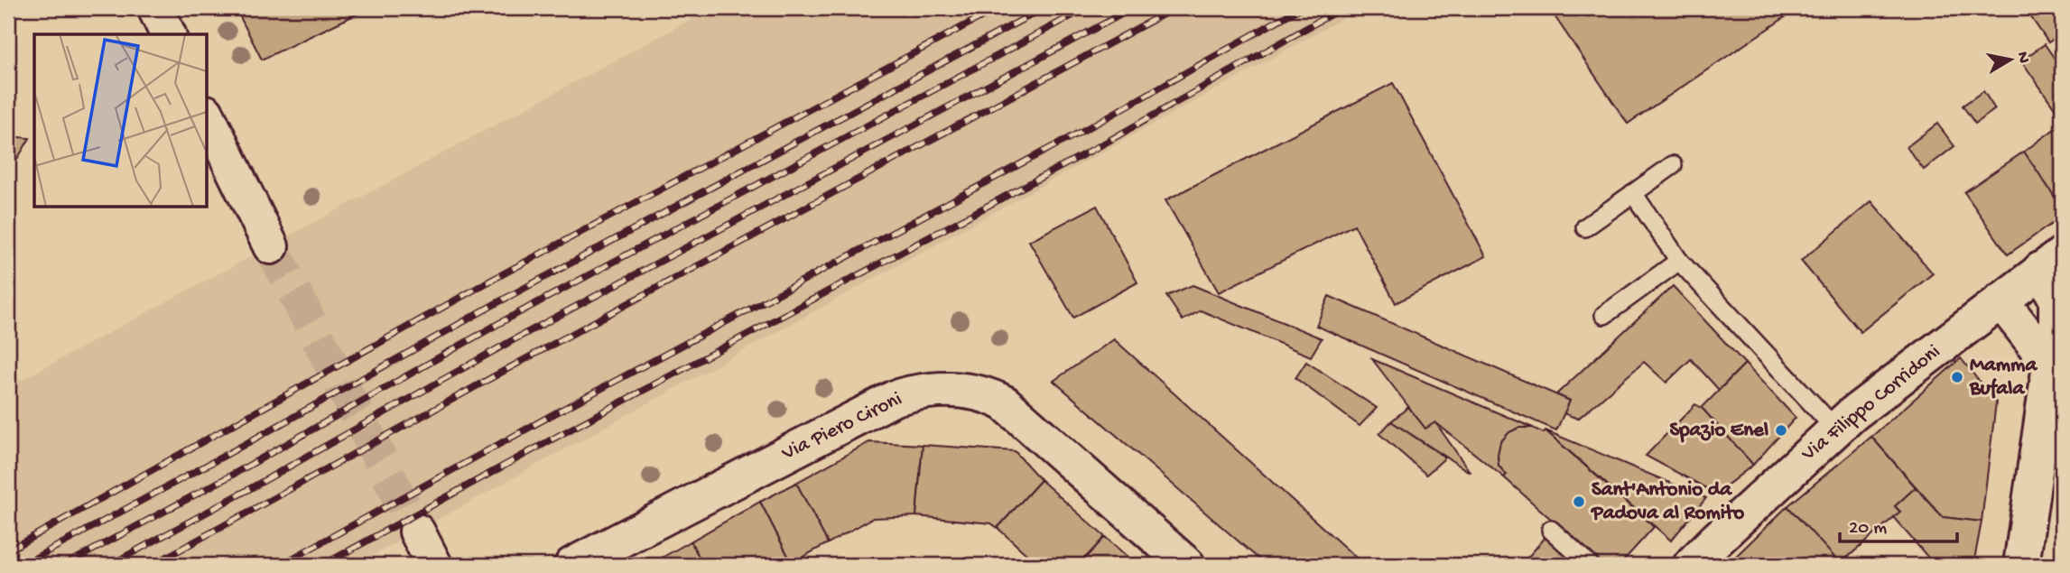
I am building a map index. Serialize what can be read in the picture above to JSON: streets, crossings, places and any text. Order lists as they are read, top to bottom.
{
  "streets": {
    "street": ["Via Filippo Corridoni", "Via Piero Cironi"]
  },
  "places": ["Mamma Bufala", "Spazio Enel", "Sant'Antonio da Padova al Romito"],
  "scale_bar": "20 m",
  "north": "right"
}
